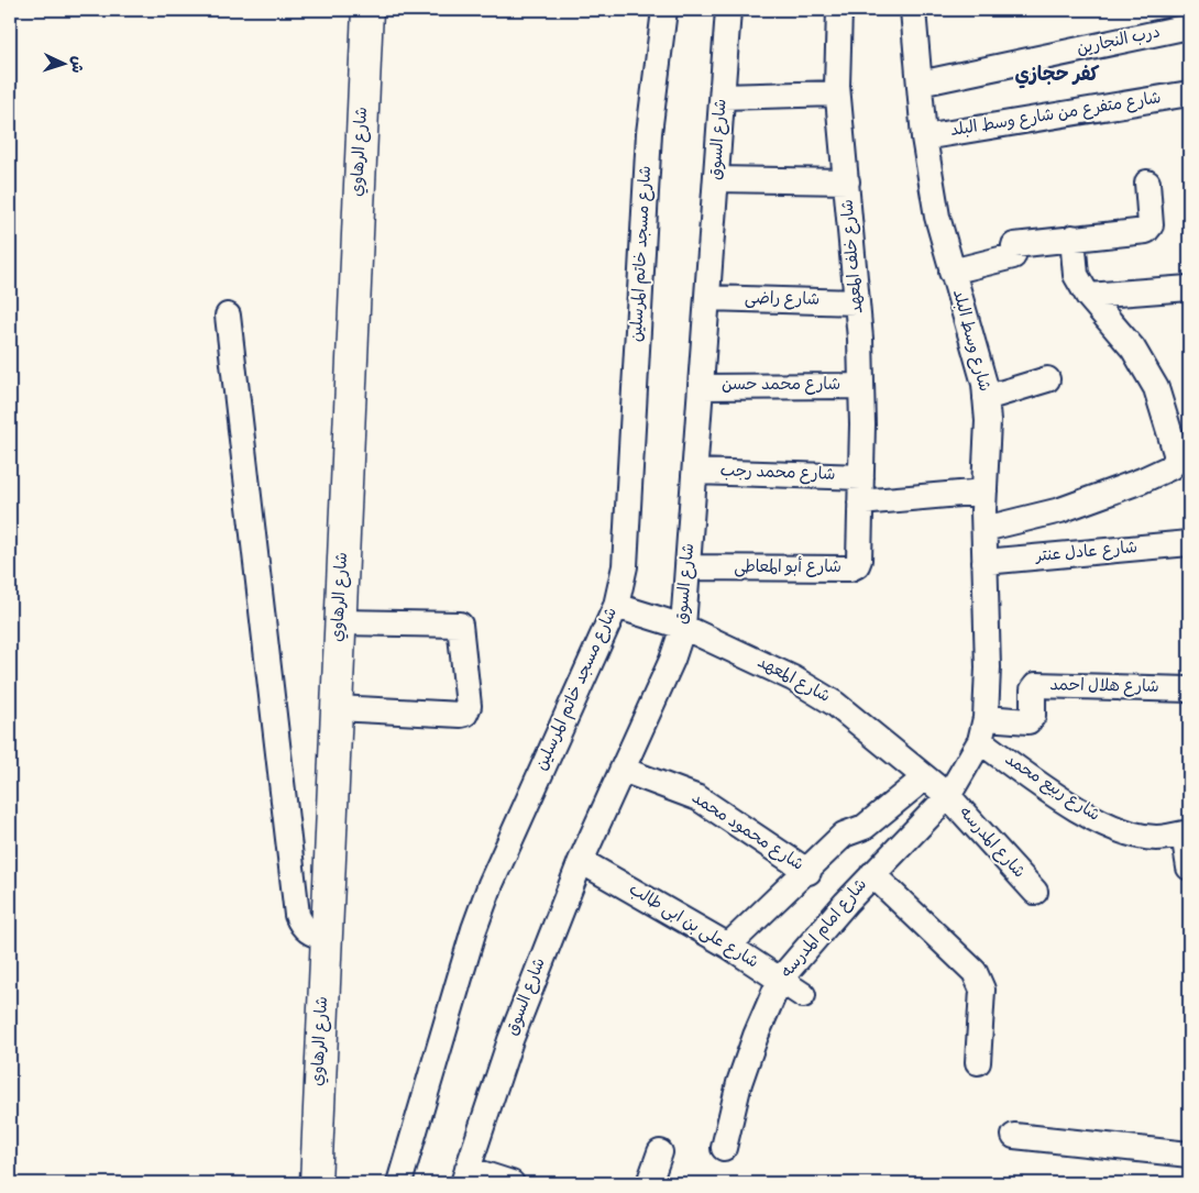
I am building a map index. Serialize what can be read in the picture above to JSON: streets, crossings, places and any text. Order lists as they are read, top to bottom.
{
  "streets": {
    "street": [
      "درب النجارين",
      "شارع متفرع من شارع وسط البلد",
      "شارع السوق",
      "شارع الرهاوي",
      "شارع مسجد خاتم المرسلين",
      "شارع خلف المعهد",
      "شارع راضى",
      "شارع وسط البلد",
      "شارع محمد حسن",
      "شارع محمد رجب",
      "شارع عادل عنتر",
      "شارع أبو المعاطى",
      "شارع المعهد",
      "شارع هلال احمد",
      "شارع ربيع محمد",
      "شارع محمود محمد",
      "شارع المدرسه",
      "شارع على بن ابى طالب",
      "شارع امام المدرسه"
    ]
  },
  "crossings": [
    ["درب النجارين", "شارع وسط البلد"],
    ["شارع متفرع من شارع وسط البلد", "شارع وسط البلد"],
    ["شارع السوق", "شارع راضى"],
    ["شارع السوق", "شارع محمد حسن"],
    ["شارع السوق", "شارع محمد رجب"],
    ["شارع السوق", "شارع أبو المعاطى"],
    ["شارع السوق", "شارع المعهد"],
    ["شارع السوق", "شارع محمود محمد"],
    ["شارع السوق", "شارع على بن ابى طالب"],
    ["شارع مسجد خاتم المرسلين", "شارع المعهد"],
    ["شارع خلف المعهد", "شارع راضى"],
    ["شارع خلف المعهد", "شارع محمد حسن"],
    ["شارع خلف المعهد", "شارع محمد رجب"],
    ["شارع خلف المعهد", "شارع أبو المعاطى"],
    ["شارع وسط البلد", "شارع عادل عنتر"],
    ["شارع وسط البلد", "شارع هلال احمد"],
    ["شارع وسط البلد", "شارع ربيع محمد"],
    ["شارع وسط البلد", "شارع امام المدرسه"],
    ["شارع المعهد", "شارع المدرسه"],
    ["شارع المعهد", "شارع امام المدرسه"],
    ["شارع هلال احمد", "شارع ربيع محمد"],
    ["شارع هلال احمد", "شارع امام المدرسه"],
    ["شارع ربيع محمد", "شارع امام المدرسه"],
    ["شارع المدرسه", "شارع امام المدرسه"],
    ["شارع على بن ابى طالب", "شارع امام المدرسه"]
  ],
  "districts": ["كفر حجازي"],
  "north": "right"
}
